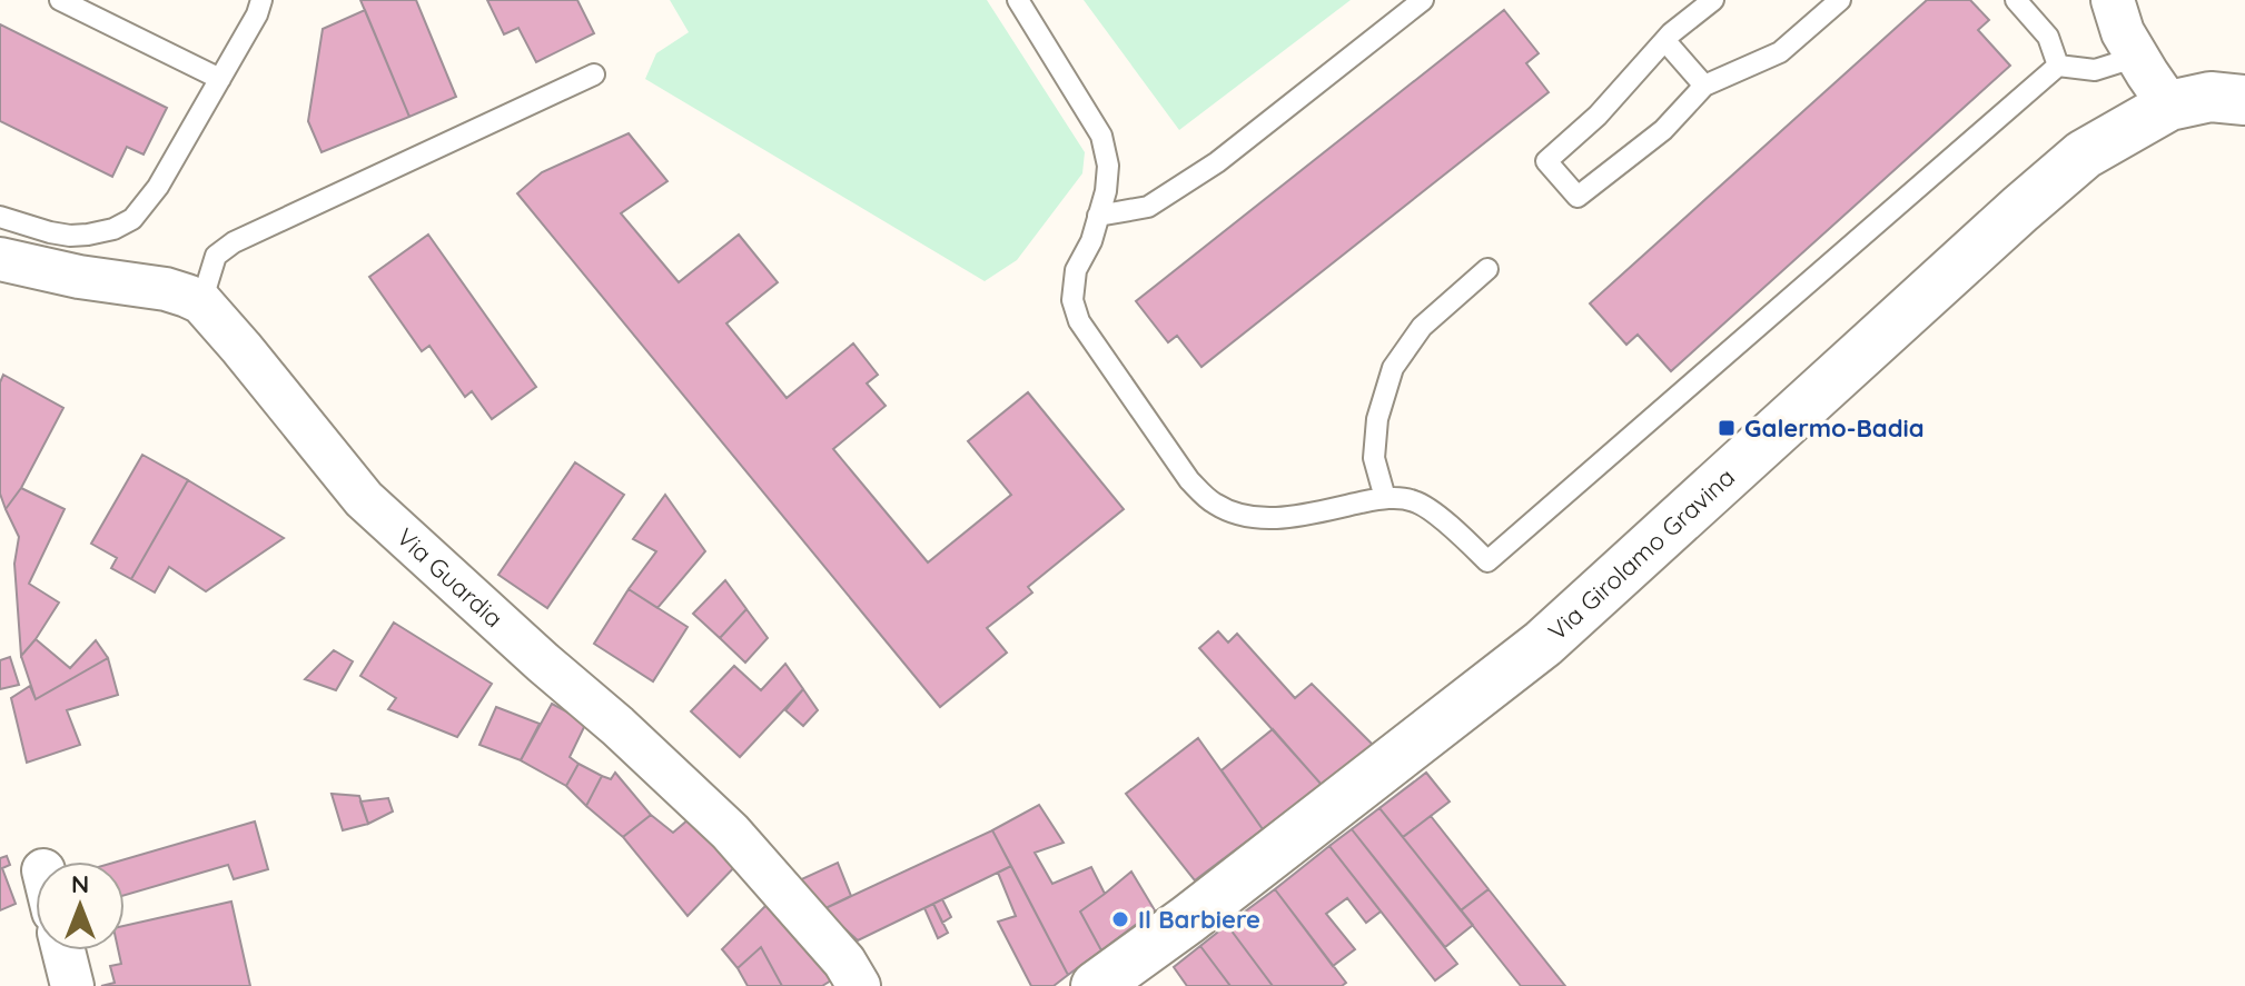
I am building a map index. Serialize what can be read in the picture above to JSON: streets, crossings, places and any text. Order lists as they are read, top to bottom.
{
  "streets": {
    "main road": ["Via Girolamo Gravina"],
    "street": ["Via Guardia"]
  },
  "places": {
    "transit": ["Galermo-Badia"],
    "other": ["Il Barbiere"]
  },
  "north": "top"
}
